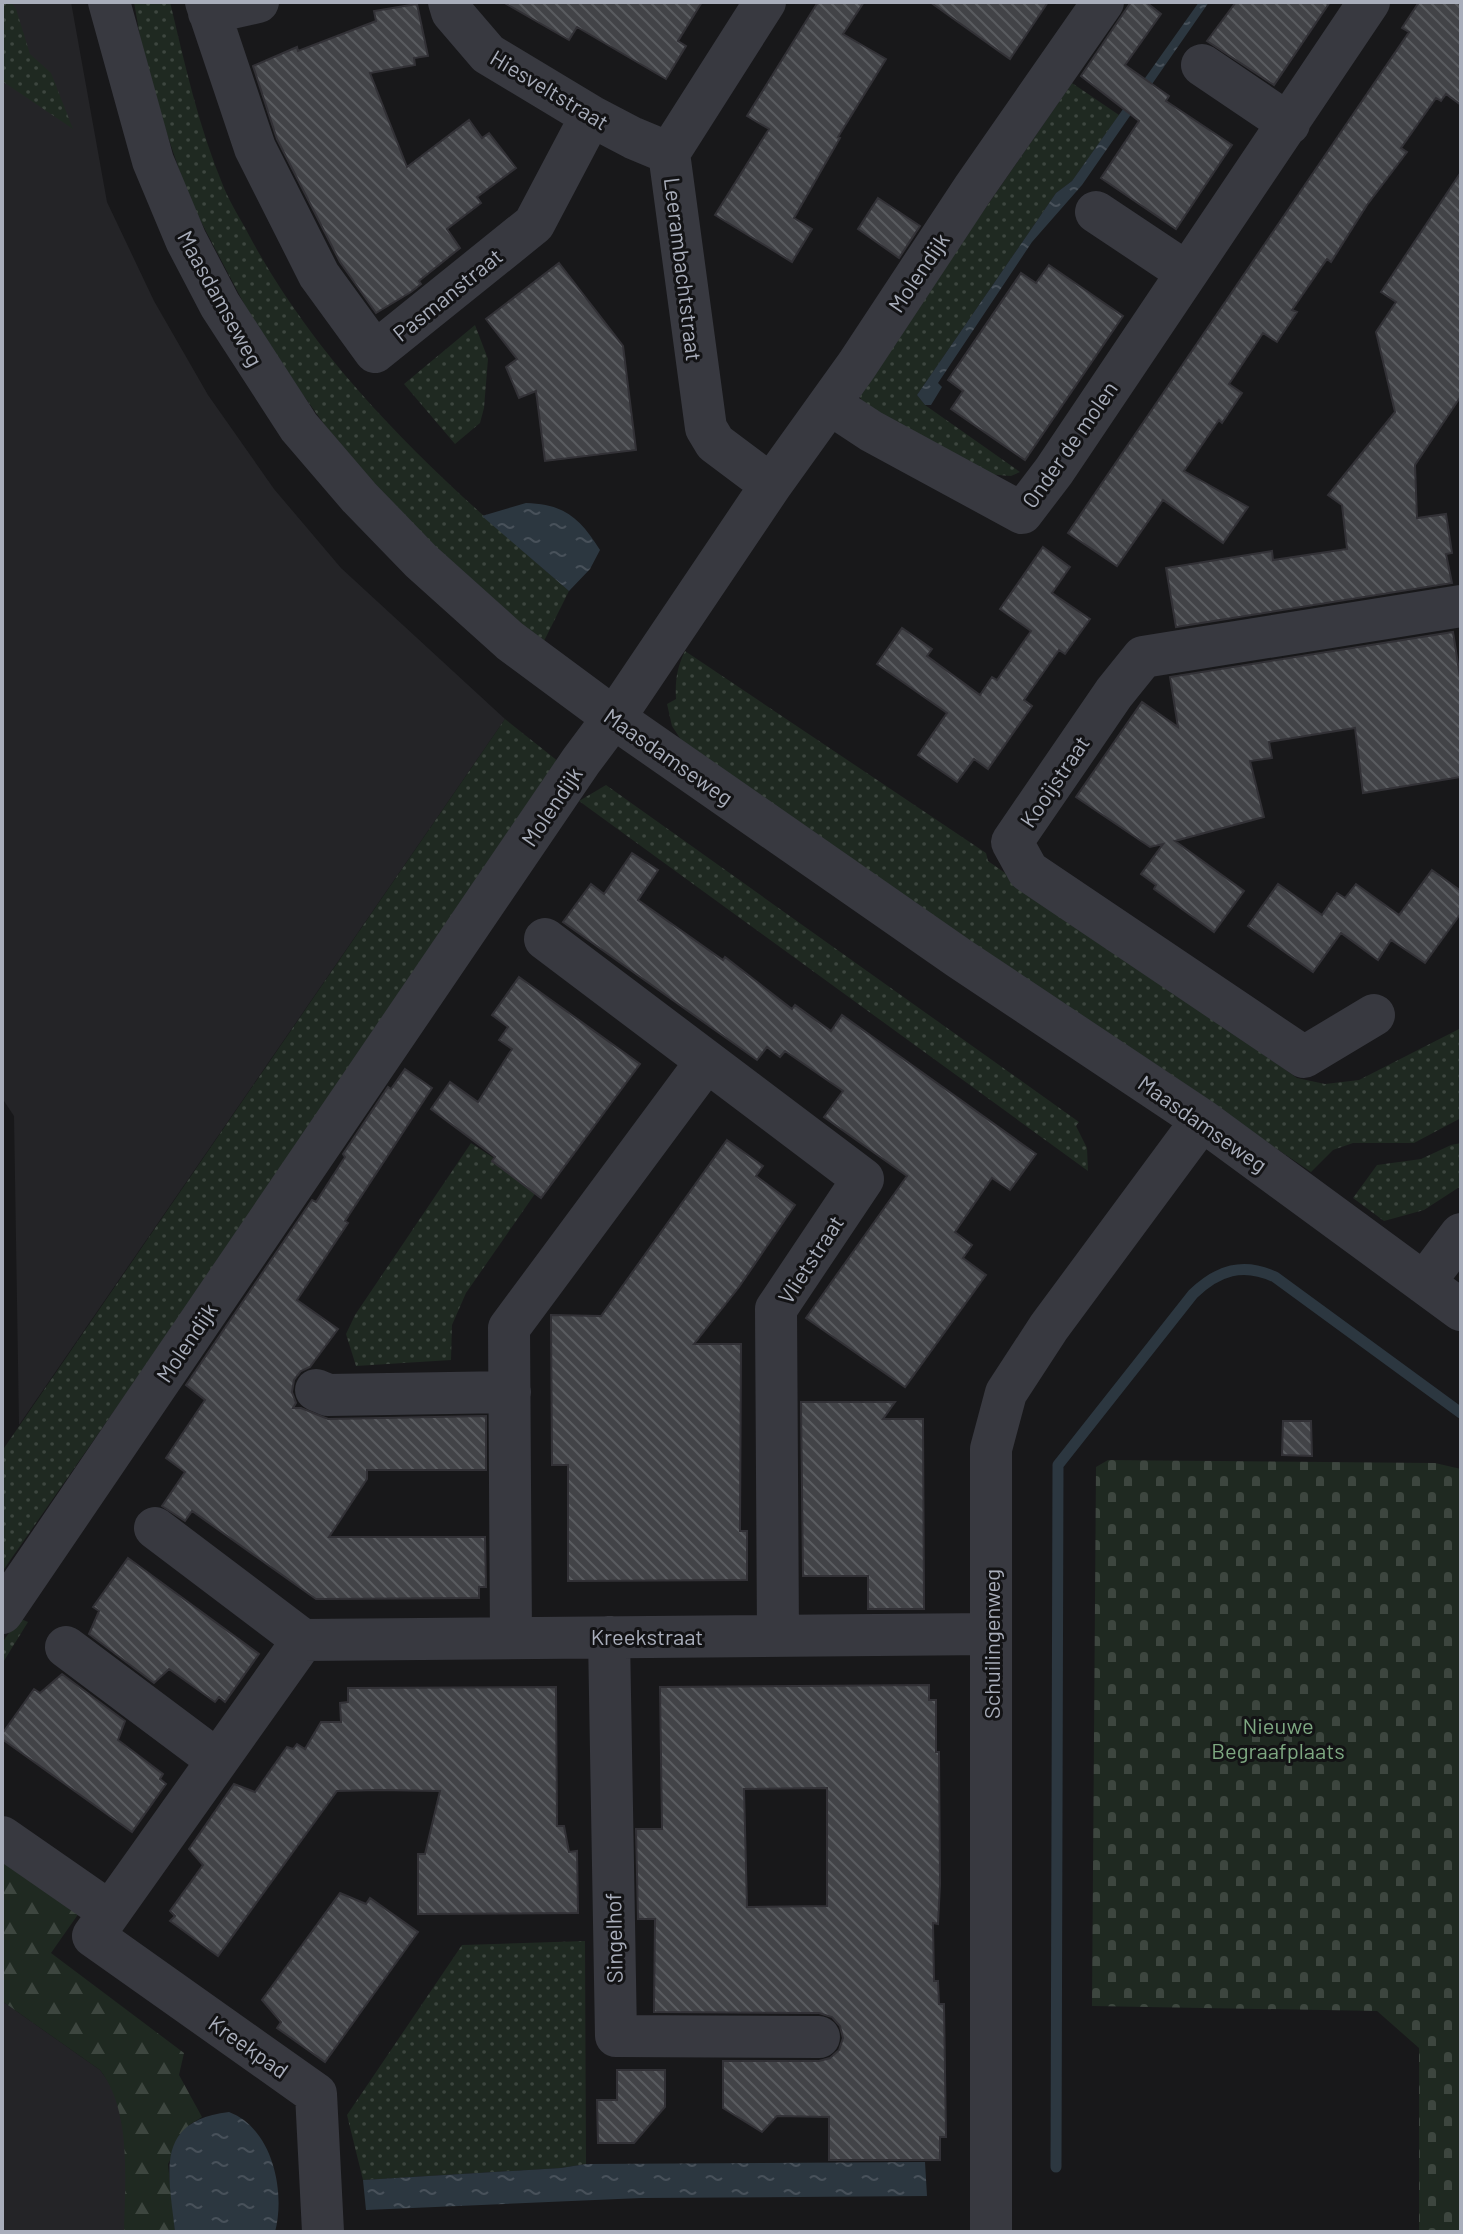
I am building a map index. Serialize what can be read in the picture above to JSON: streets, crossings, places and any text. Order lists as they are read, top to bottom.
{
  "streets": {
    "street": [
      "Hiesveltstraat",
      "Leerambachtstraat",
      "Molendijk",
      "Pasmanstraat",
      "Maasdamseweg",
      "Onder de molen",
      "Kooijstraat",
      "Vlietstraat",
      "Kreekstraat",
      "Schuilingenweg",
      "Singelhof",
      "Kreekpad"
    ]
  },
  "crossings": [
    ["Hiesveltstraat", "Leerambachtstraat"],
    ["Hiesveltstraat", "Pasmanstraat"],
    ["Leerambachtstraat", "Molendijk"],
    ["Molendijk", "Maasdamseweg"],
    ["Molendijk", "Onder de molen"],
    ["Maasdamseweg", "Schuilingenweg"],
    ["Vlietstraat", "Kreekstraat"],
    ["Kreekstraat", "Schuilingenweg"],
    ["Kreekstraat", "Singelhof"]
  ],
  "parks": ["Nieuwe Begraafplaats"]
}
